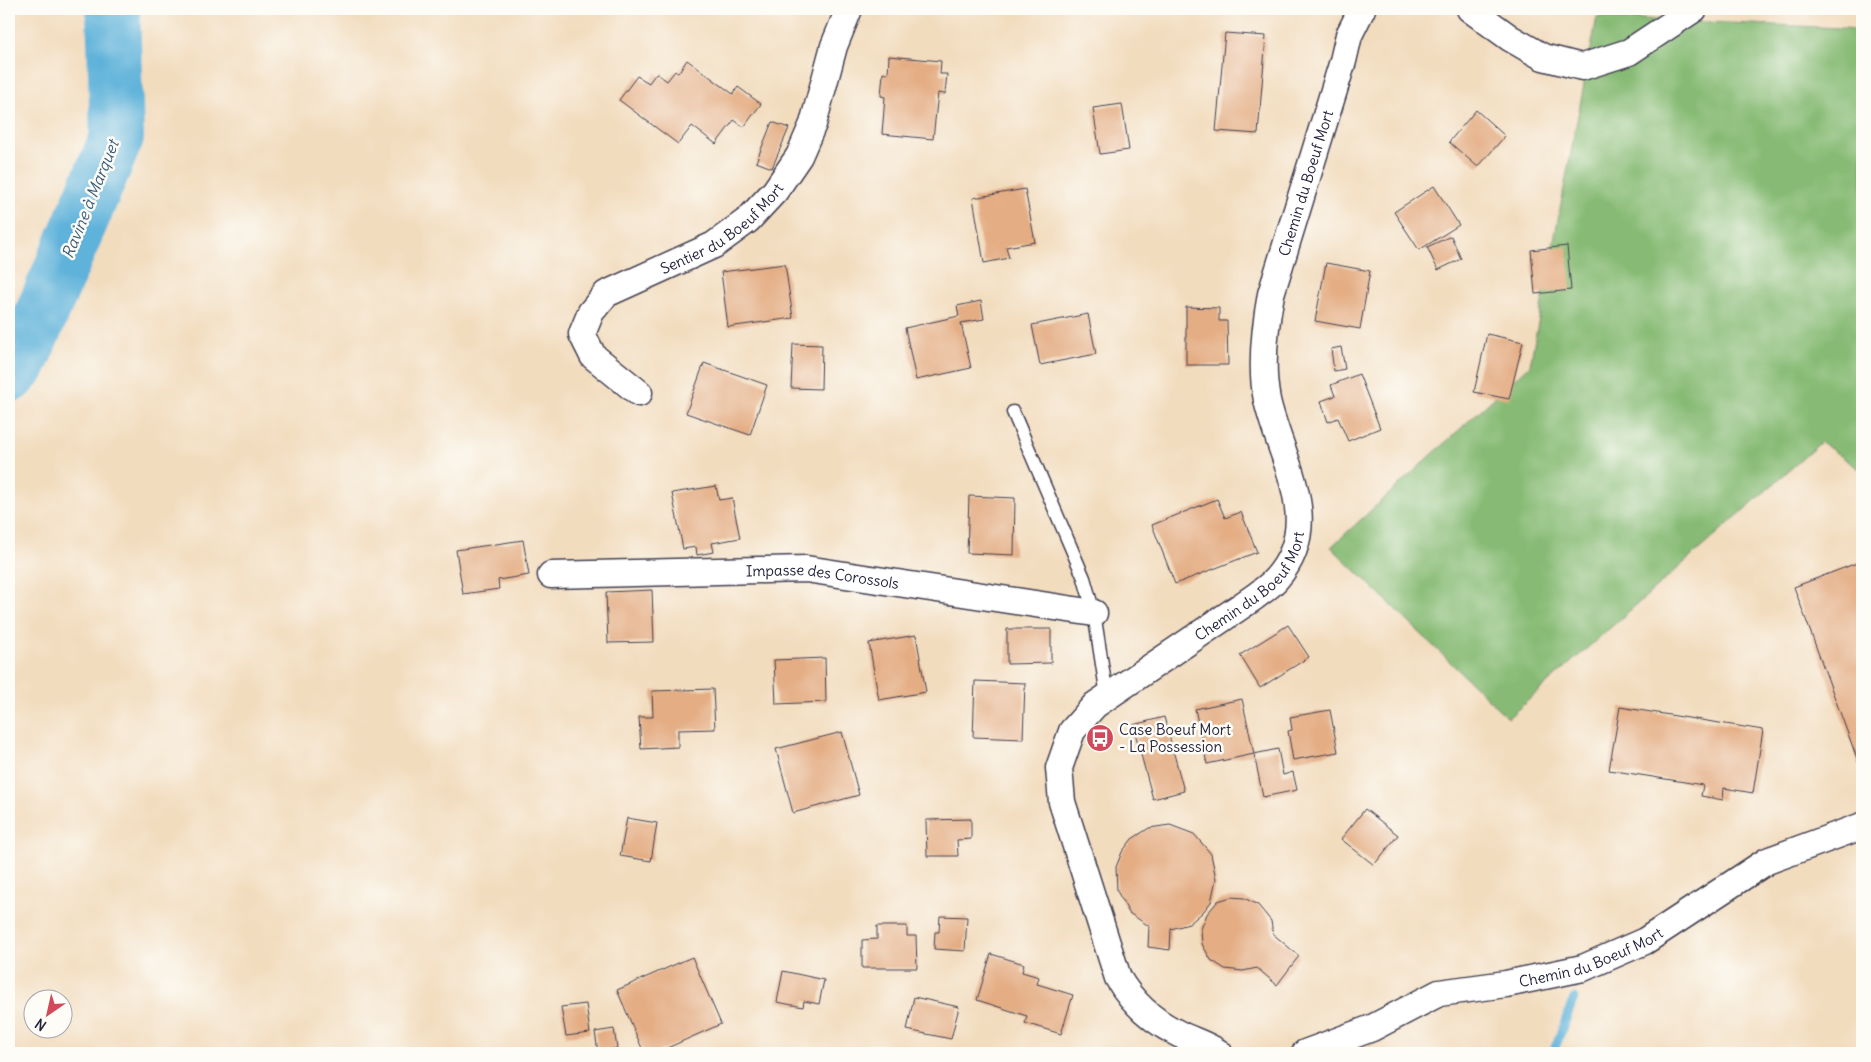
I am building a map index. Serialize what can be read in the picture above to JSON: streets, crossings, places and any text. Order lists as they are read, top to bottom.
{
  "streets": {
    "street": ["Chemin du Boeuf Mort", "Sentier du Boeuf Mort", "Impasse des Corossols"]
  },
  "water": ["Ravine à Marquet"],
  "places": {
    "bus stop": ["Case Boeuf Mort - La Possession"]
  },
  "north": "bottom left"
}
